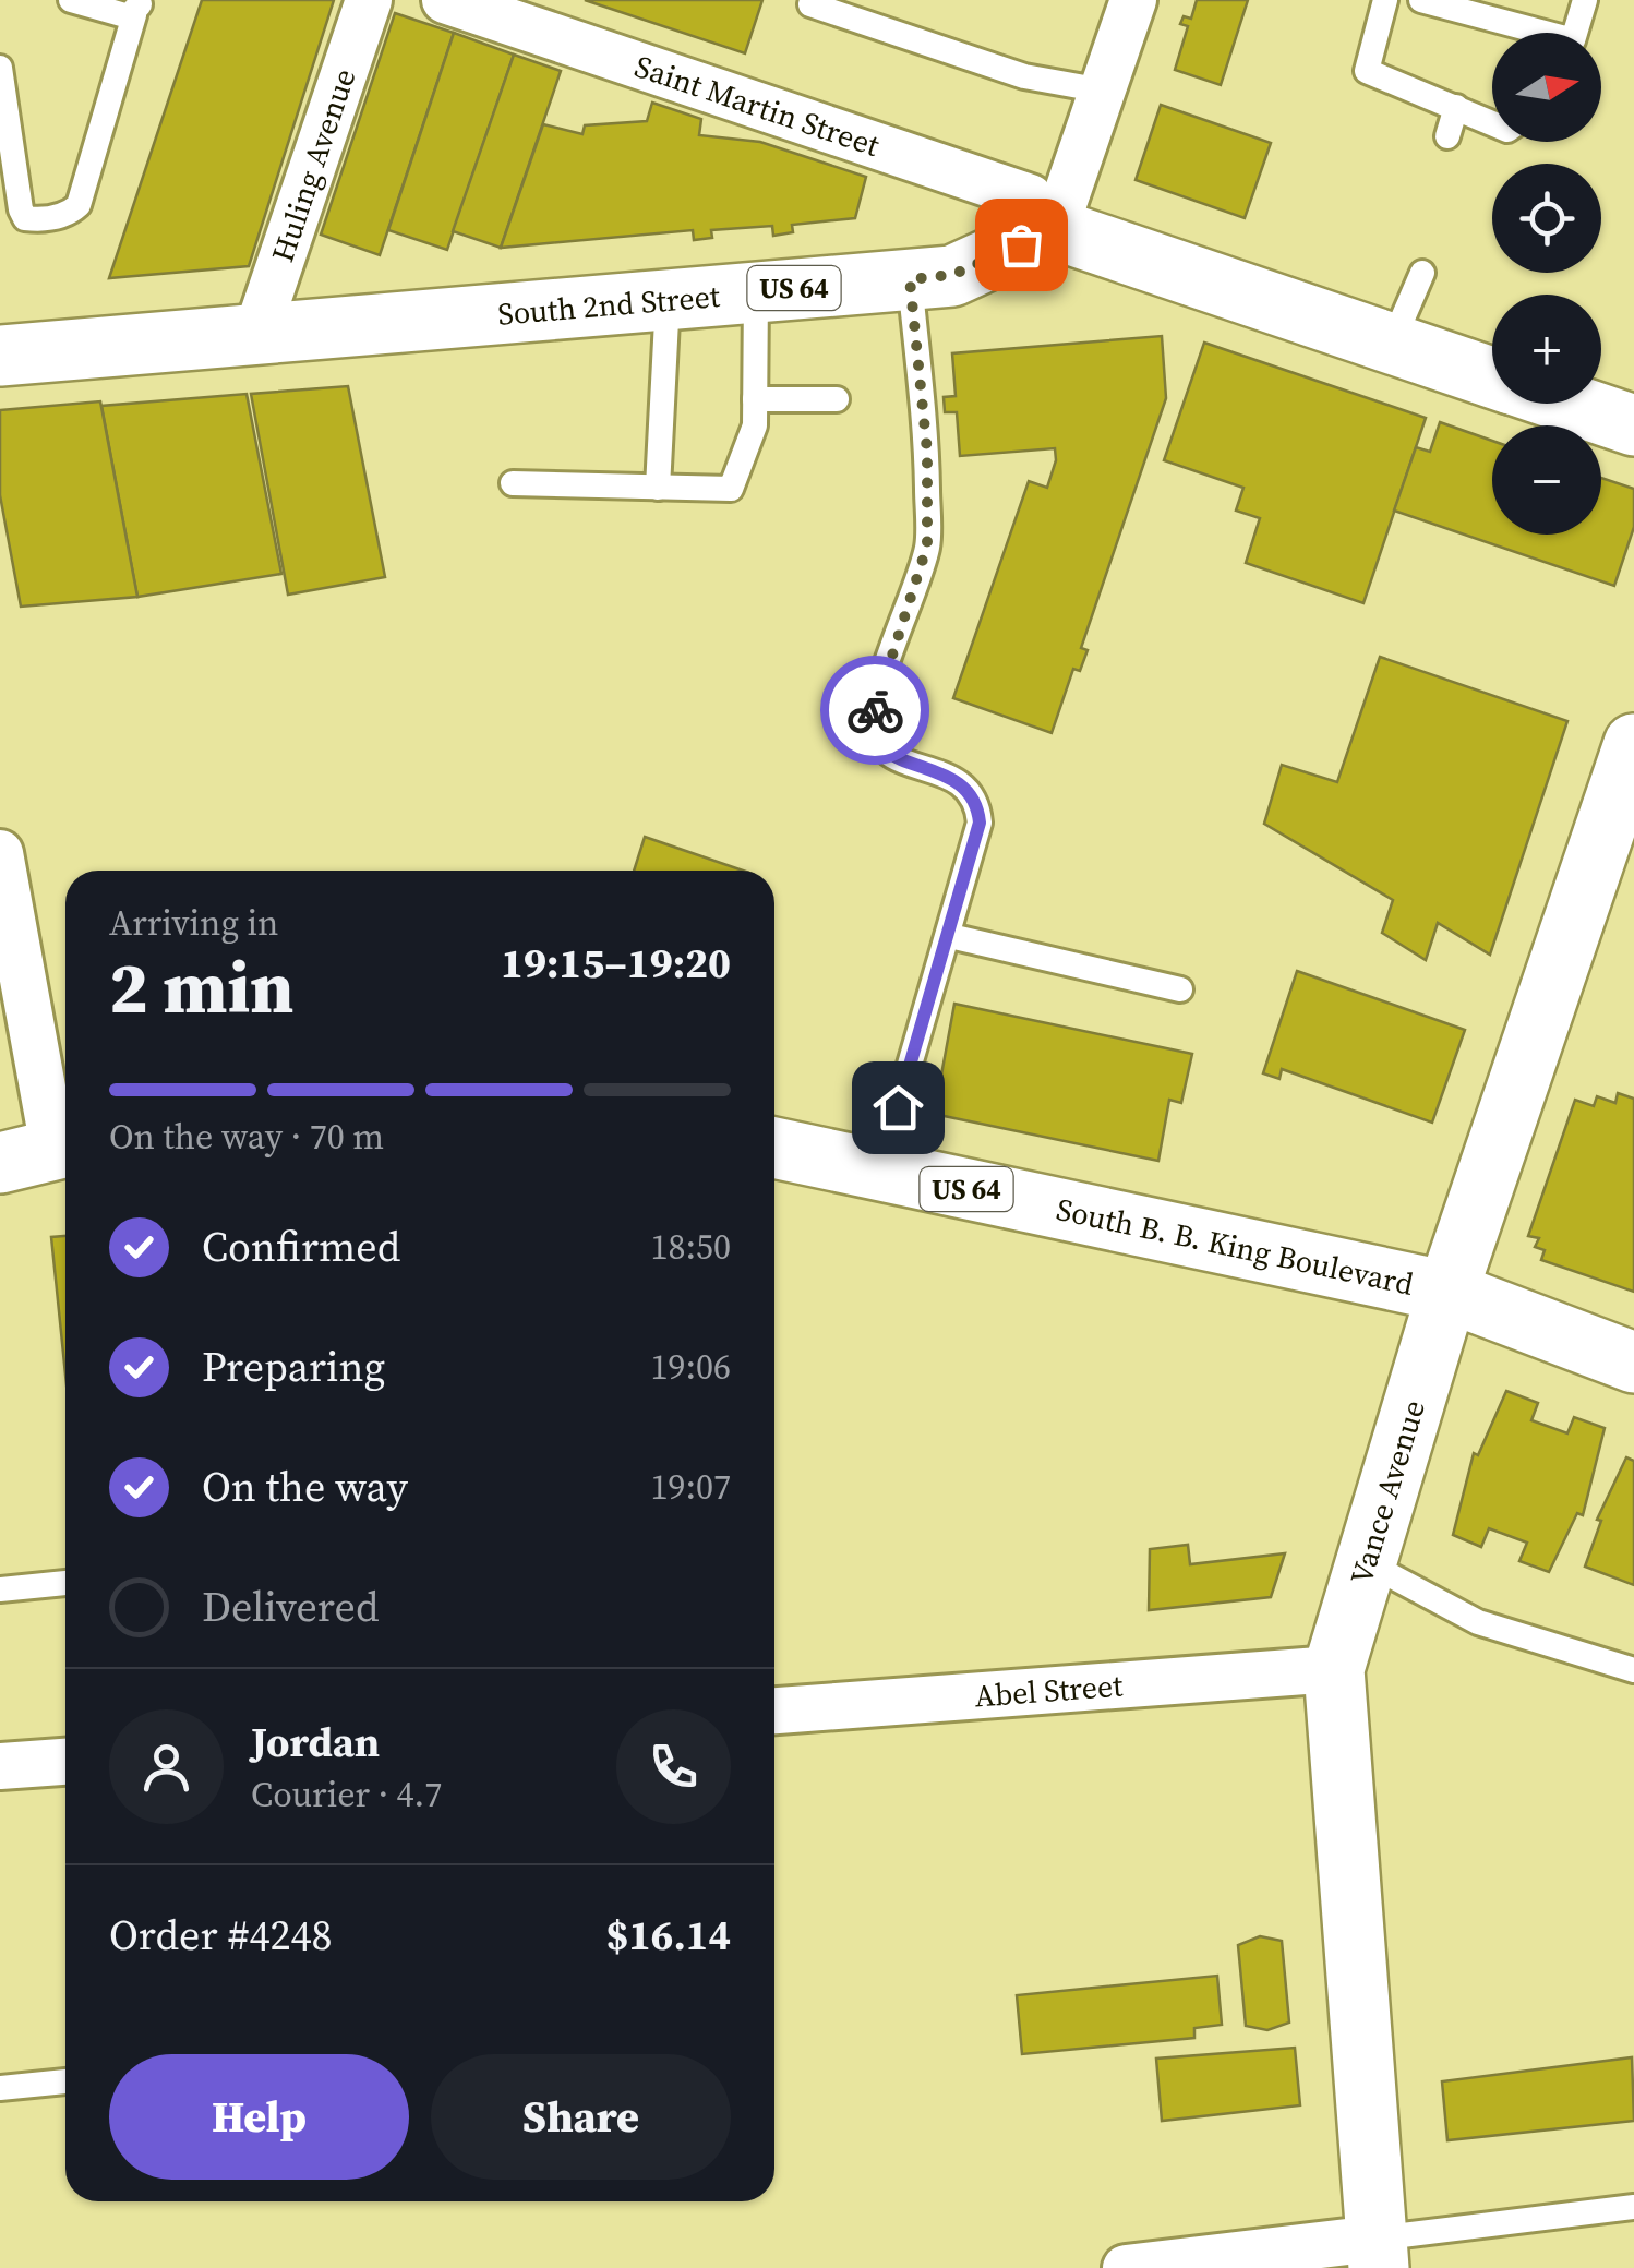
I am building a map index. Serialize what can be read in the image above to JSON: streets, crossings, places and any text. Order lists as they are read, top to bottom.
{
  "streets": {
    "main road": [
      "US 64",
      "South 2nd Street",
      "South B. B. King Boulevard",
      "Vance Avenue"
    ],
    "street": ["Saint Martin Street", "Huling Avenue", "Abel Street"]
  },
  "crossings": [
    ["Saint Martin Street", "South 2nd Street"],
    ["Huling Avenue", "South 2nd Street"],
    ["South B. B. King Boulevard", "Vance Avenue"],
    ["Vance Avenue", "Abel Street"]
  ],
  "north": "right",
  "page": {
    "map_buttons": ["+", "−"],
    "heading": ["2 min", "Arriving in", "19:15–19:20"],
    "panel": [
      "Jordan",
      "Courier · 4.7",
      "Order #4248",
      "$16.14"
    ],
    "bar": "On the way · 70 m",
    "list": [
      ["Confirmed", "18:50"],
      ["Preparing", "19:06"],
      ["On the way", "19:07"],
      "Delivered"
    ],
    "buttons": ["Help", "Share"]
  }
}
